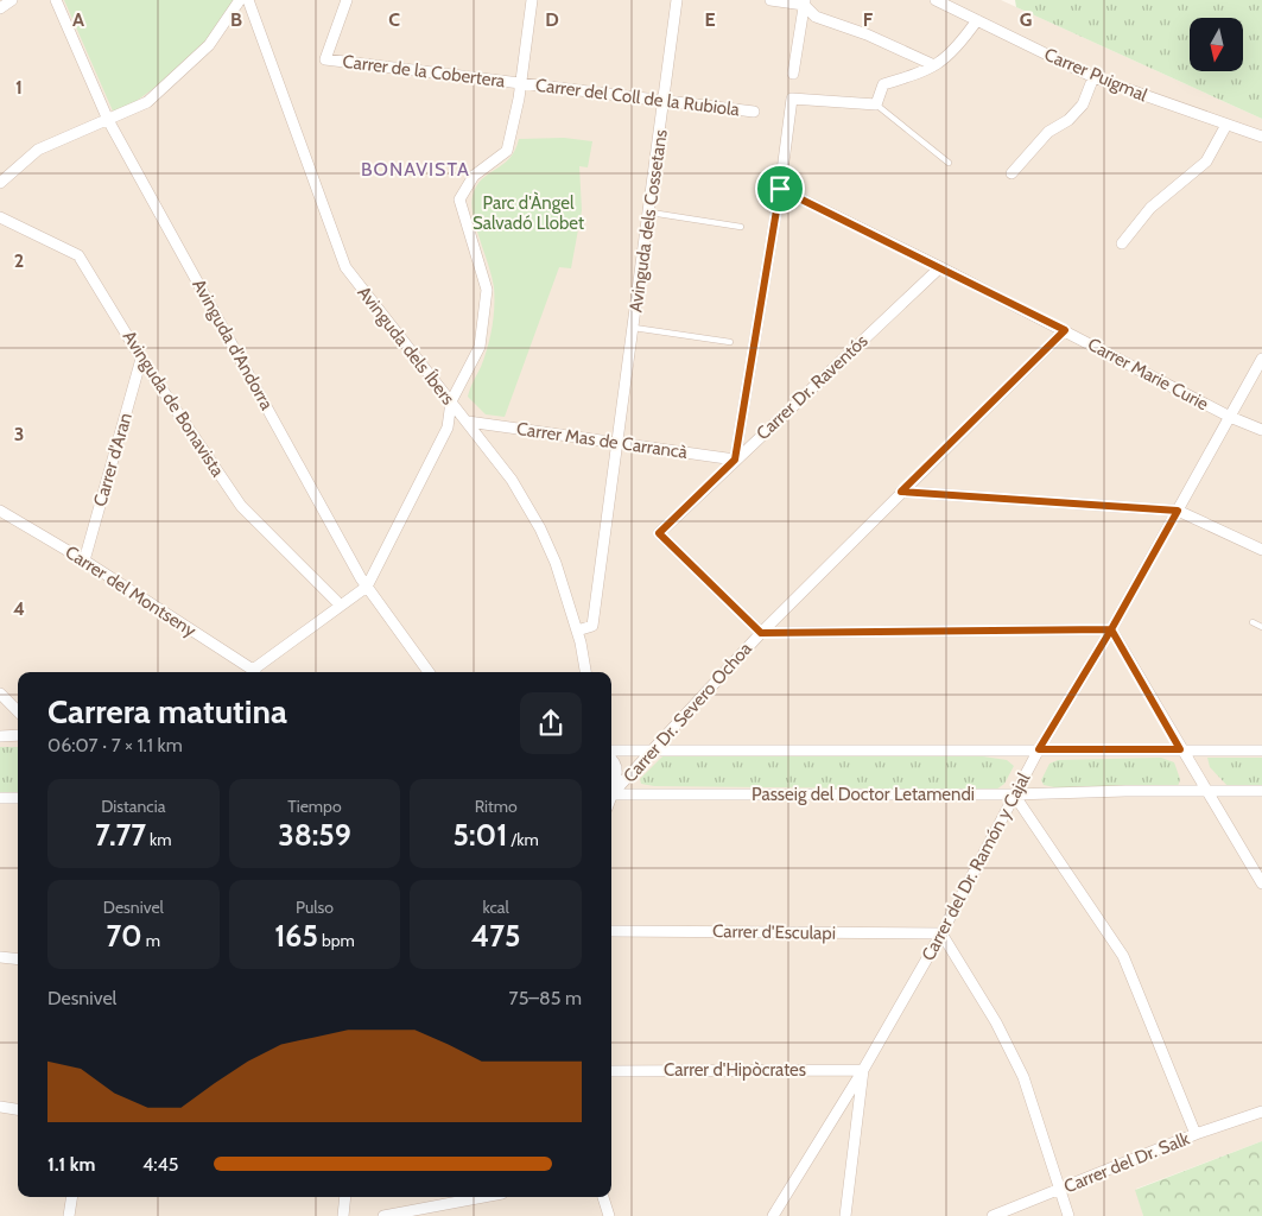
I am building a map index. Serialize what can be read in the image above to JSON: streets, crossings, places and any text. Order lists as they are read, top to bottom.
{
  "streets": {
    "street": [
      "Carrer de la Cobertera",
      "Carrer Puigmal",
      "Carrer del Coll de la Rubiola",
      "Avinguda dels Cossetans",
      "Avinguda d'Andorra",
      "Avinguda dels Íbers",
      "Carrer Marie Curie",
      "Carrer Dr. Raventós",
      "Avinguda de Bonavista",
      "Carrer Mas de Carrancà",
      "Carrer d'Aran",
      "Carrer del Montseny",
      "Carrer Dr. Severo Ochoa",
      "Passeig del Doctor Letamendi",
      "Carrer del Dr. Ramón y Cajal",
      "Carrer d'Esculapi",
      "Carrer d'Hipòcrates",
      "Carrer del Dr. Salk"
    ]
  },
  "crossings": [
    ["Carrer de la Cobertera", "Carrer del Coll de la Rubiola"],
    ["Carrer del Coll de la Rubiola", "Avinguda dels Cossetans"],
    ["Avinguda dels Cossetans", "Avinguda dels Íbers"],
    ["Avinguda dels Cossetans", "Carrer Mas de Carrancà"],
    ["Avinguda dels Íbers", "Carrer Mas de Carrancà"],
    ["Carrer Marie Curie", "Carrer Dr. Raventós"],
    ["Carrer Marie Curie", "Carrer Dr. Severo Ochoa"],
    ["Carrer Marie Curie", "Carrer del Dr. Ramón y Cajal"],
    ["Carrer Dr. Raventós", "Carrer Mas de Carrancà"],
    ["Carrer Dr. Raventós", "Carrer Dr. Severo Ochoa"],
    ["Avinguda de Bonavista", "Carrer d'Aran"],
    ["Carrer d'Aran", "Carrer del Montseny"],
    ["Passeig del Doctor Letamendi", "Carrer del Dr. Ramón y Cajal"],
    ["Carrer del Dr. Ramón y Cajal", "Carrer d'Esculapi"],
    ["Carrer del Dr. Ramón y Cajal", "Carrer d'Hipòcrates"]
  ],
  "districts": ["BONAVISTA"],
  "parks": ["Parc d'Àngel Salvadó Llobet"],
  "north": "bottom",
  "page": {
    "heading": ["Carrera matutina", "06:07 · 7 × 1.1 km"],
    "stats": [
      ["Distancia", "7.77 km"],
      ["Tiempo", "38:59"],
      ["Ritmo", "5:01 /km"],
      ["Desnivel", "70 m"],
      ["Pulso", "165 bpm"],
      ["kcal", "475"]
    ],
    "chart": ["Desnivel", "75–85 m"],
    "list": [
      {
        "name": "1.1 km",
        "note": "4:45"
      }
    ]
  },
  "grid": {
    "columns": [
      "A",
      "B",
      "C",
      "D",
      "E",
      "F",
      "G"
    ],
    "rows": [
      "1",
      "2",
      "3",
      "4"
    ]
  }
}
